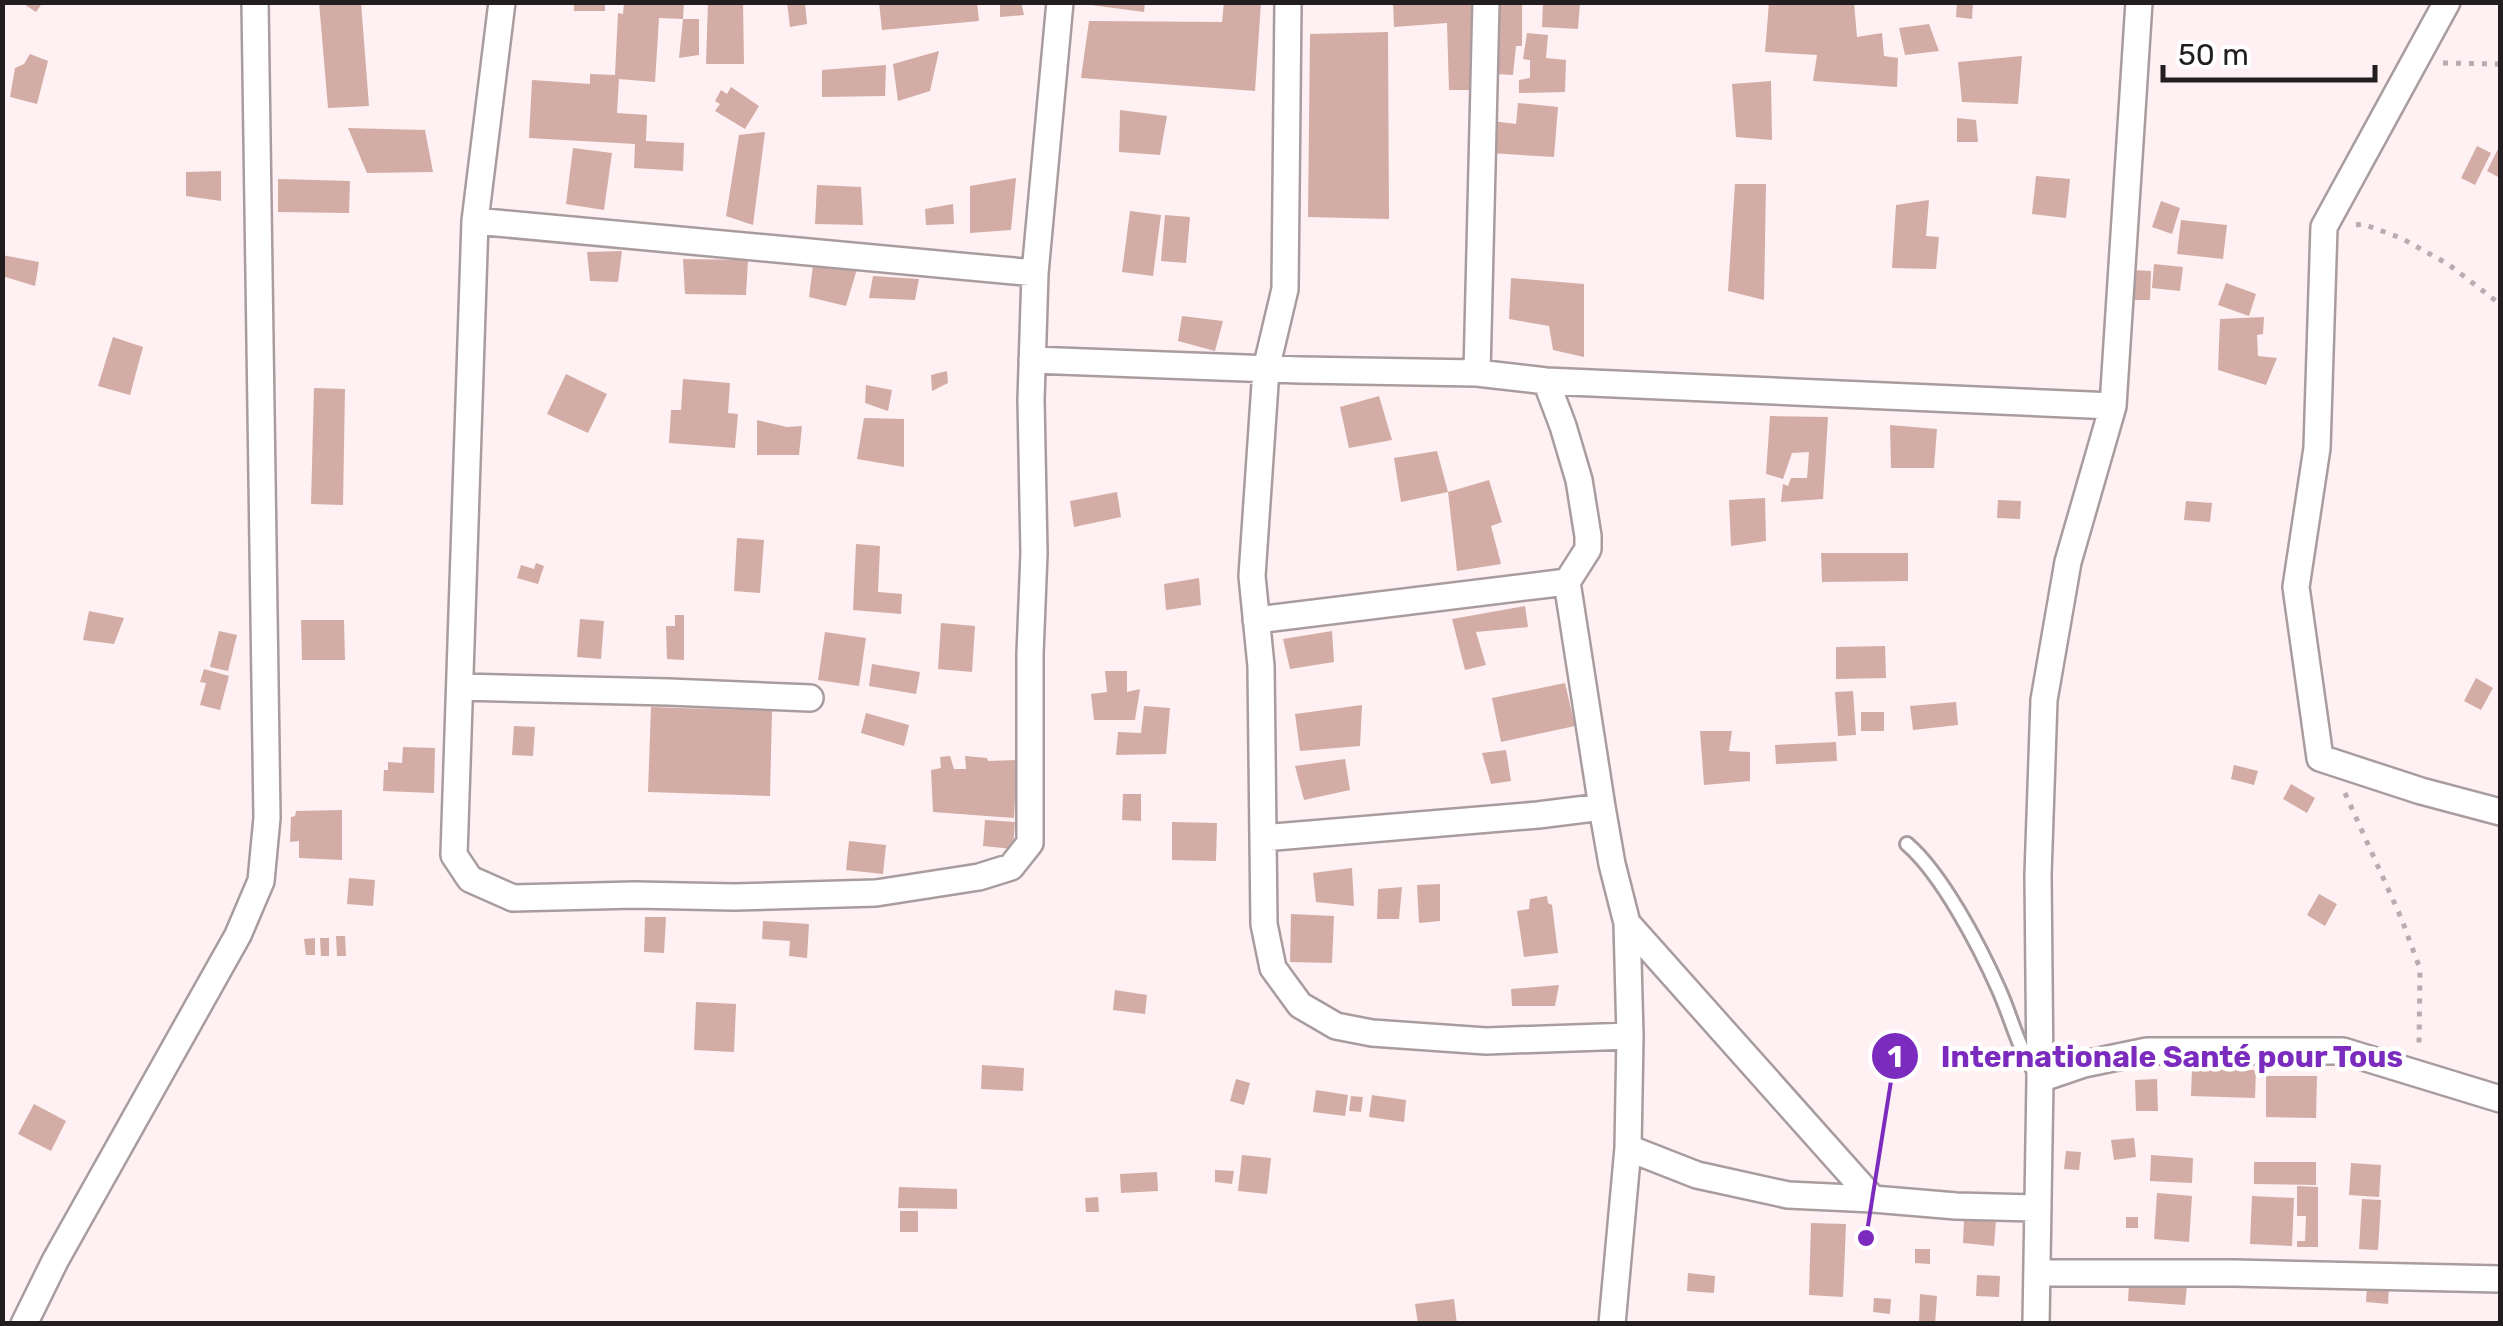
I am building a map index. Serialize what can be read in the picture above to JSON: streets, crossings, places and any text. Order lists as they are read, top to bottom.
{
  "places": ["Internationale Santé pour Tous"],
  "scale_bar": "50 m"
}
